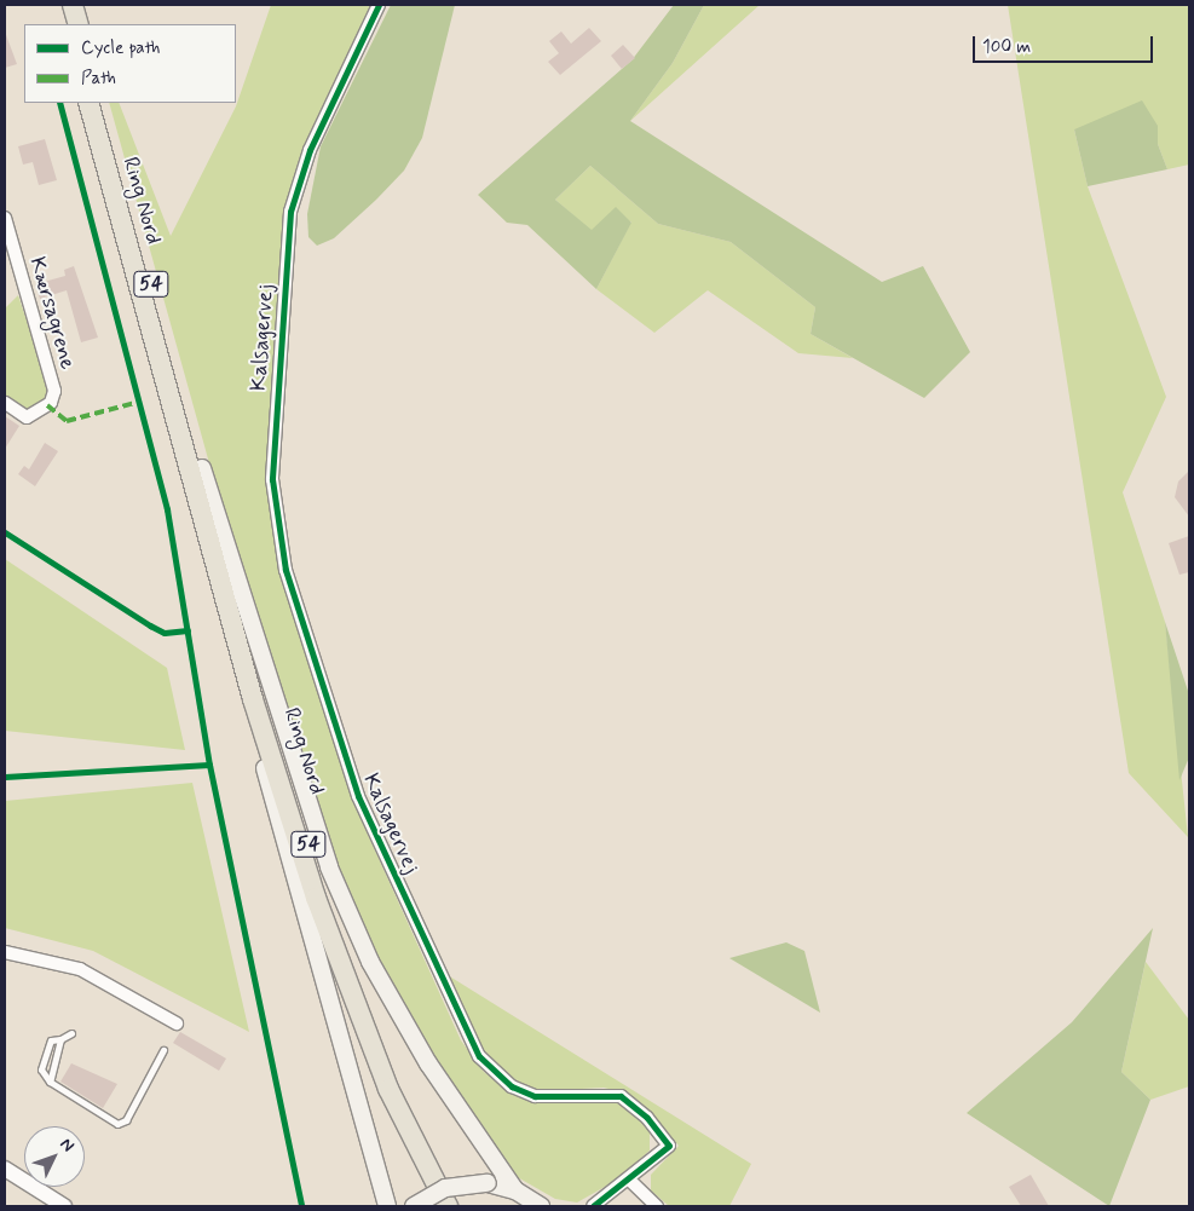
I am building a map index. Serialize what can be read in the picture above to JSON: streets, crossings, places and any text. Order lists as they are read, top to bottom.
{
  "streets": {
    "highway": ["Ring Nord", "54"],
    "street": ["Kærsagrene", "Kalsagervej"]
  },
  "crossings": [
    ["Ring Nord", "54"]
  ],
  "legend": ["Cycle path", "Path"],
  "scale_bar": "100 m",
  "north": "top right"
}
